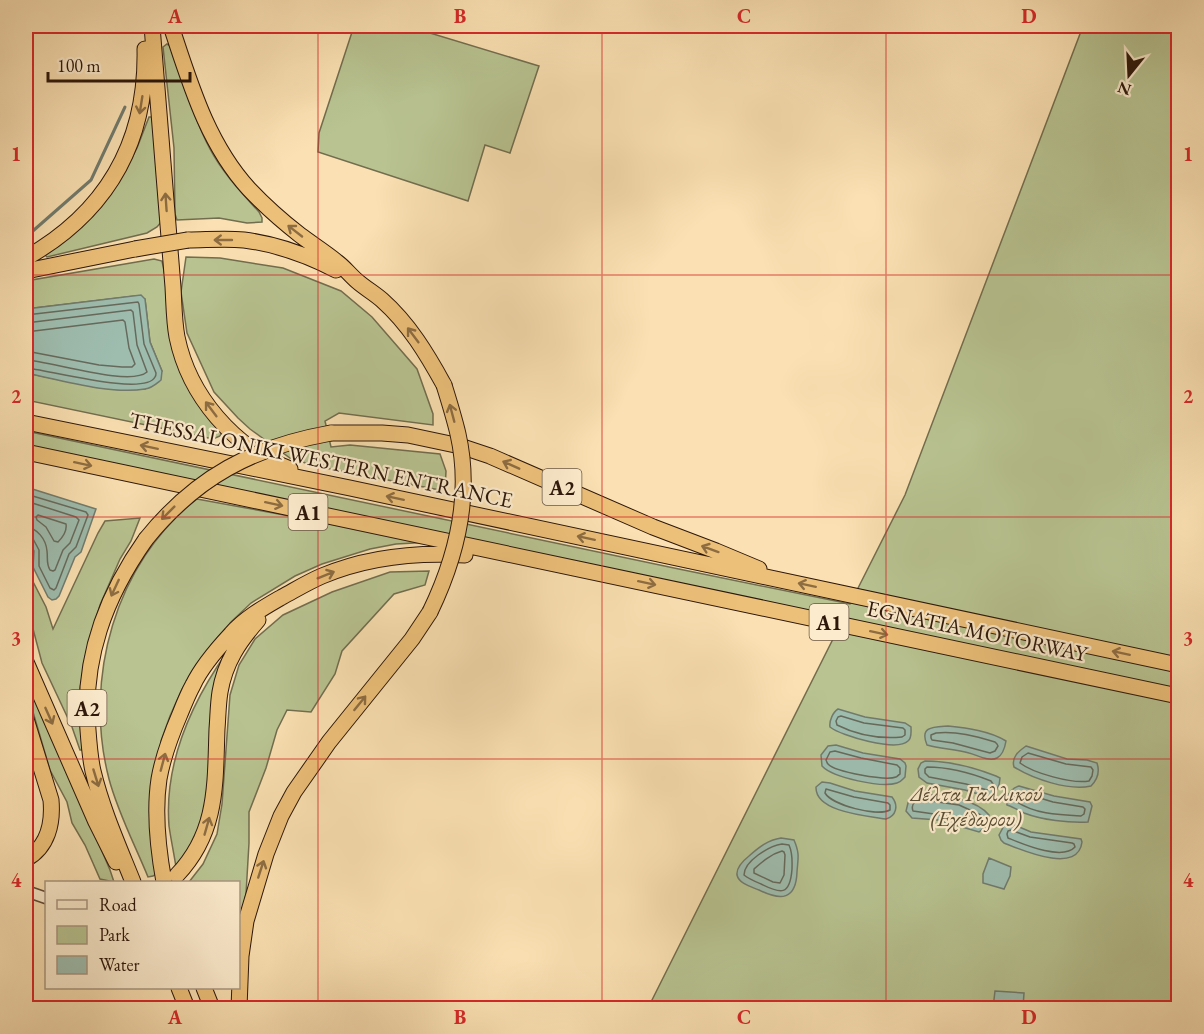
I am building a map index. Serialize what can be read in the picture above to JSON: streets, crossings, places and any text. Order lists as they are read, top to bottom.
{
  "streets": {
    "highway": [
      "THESSALONIKI WESTERN ENTRANCE",
      "Α2",
      "Α1",
      "EGNATIA MOTORWAY"
    ]
  },
  "crossings": [
    ["THESSALONIKI WESTERN ENTRANCE", "Α2"],
    ["THESSALONIKI WESTERN ENTRANCE", "EGNATIA MOTORWAY"],
    ["Α2", "EGNATIA MOTORWAY"],
    ["Α1", "EGNATIA MOTORWAY"]
  ],
  "parks": ["Δέλτα Γαλλικού (Εχέδωρου)"],
  "legend": ["Road", "Park", "Water"],
  "scale_bar": "100 m",
  "north": "bottom",
  "grid": {
    "columns": [
      "A",
      "B",
      "C",
      "D"
    ],
    "rows": [
      "1",
      "2",
      "3",
      "4"
    ]
  }
}
